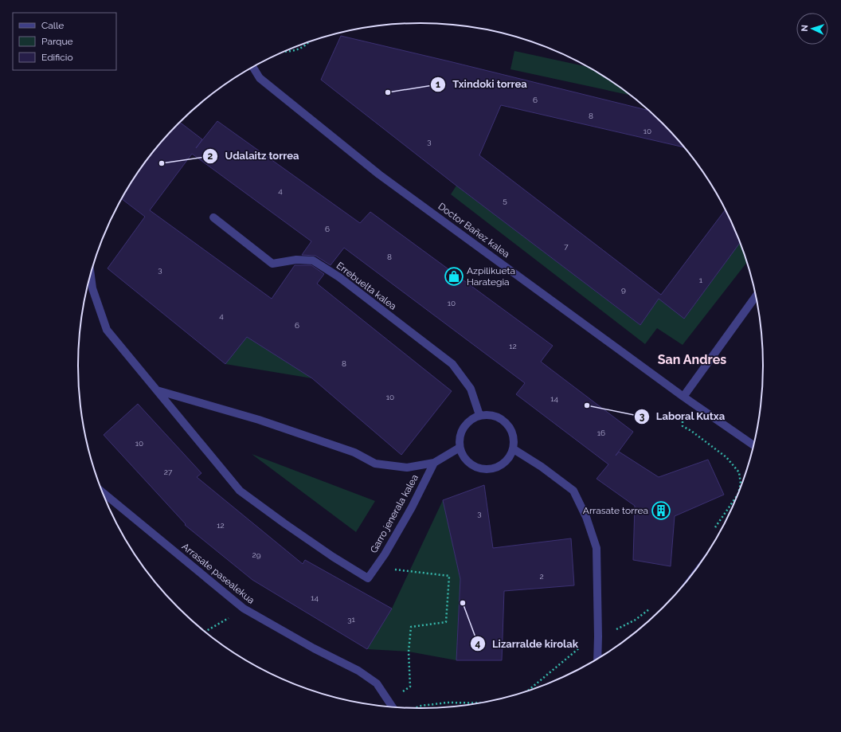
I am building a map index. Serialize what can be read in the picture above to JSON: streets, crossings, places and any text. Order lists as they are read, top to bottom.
{
  "streets": {
    "street": [
      "Doctor Bañez kalea",
      "Errebuelta kalea",
      "Garro jenerala kalea",
      "Arrasate pasealekua"
    ]
  },
  "districts": ["San Andres"],
  "places": {
    "other": [
      "Txindoki torrea",
      "Udalaitz torrea",
      "Laboral Kutxa",
      "Lizarralde kirolak"
    ],
    "shop": ["Azpilikueta Harategia"],
    "building": ["Arrasate torrea"]
  },
  "house_numbers": [
    "6",
    "8",
    "10",
    "3",
    "4",
    "5",
    "6",
    "7",
    "8",
    "3",
    "1",
    "9",
    "10",
    "4",
    "6",
    "12",
    "8",
    "10",
    "14",
    "16",
    "10",
    "27",
    "3",
    "12",
    "29",
    "2",
    "14",
    "31"
  ],
  "legend": ["Calle", "Parque", "Edificio"],
  "north": "left"
}
